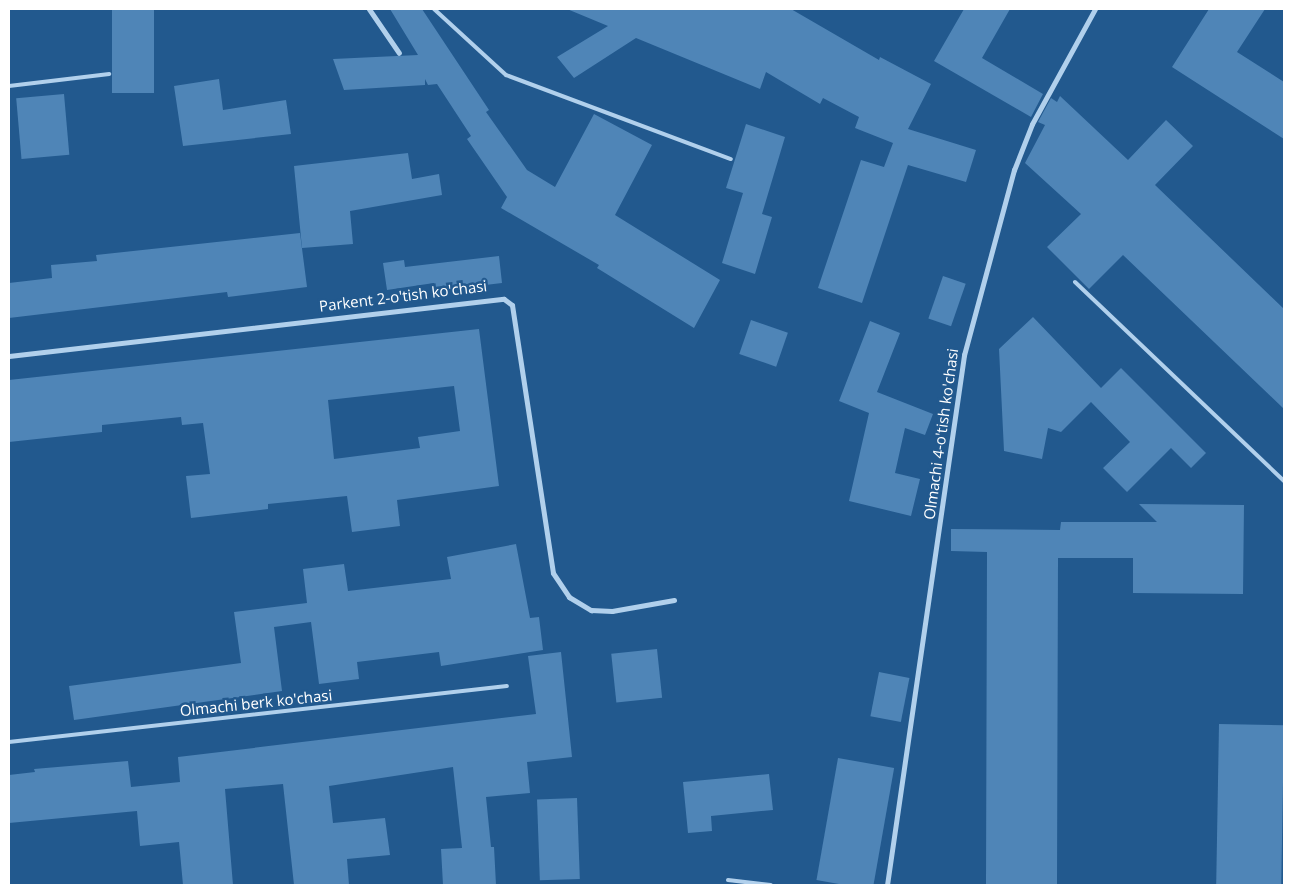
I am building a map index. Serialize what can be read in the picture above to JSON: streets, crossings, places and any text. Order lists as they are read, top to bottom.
{
  "streets": {
    "street": ["Parkent 2-o'tish ko'chasi", "Olmachi 4-o'tish ko'chasi"],
    "lane": ["Olmachi berk ko'chasi"]
  }
}
